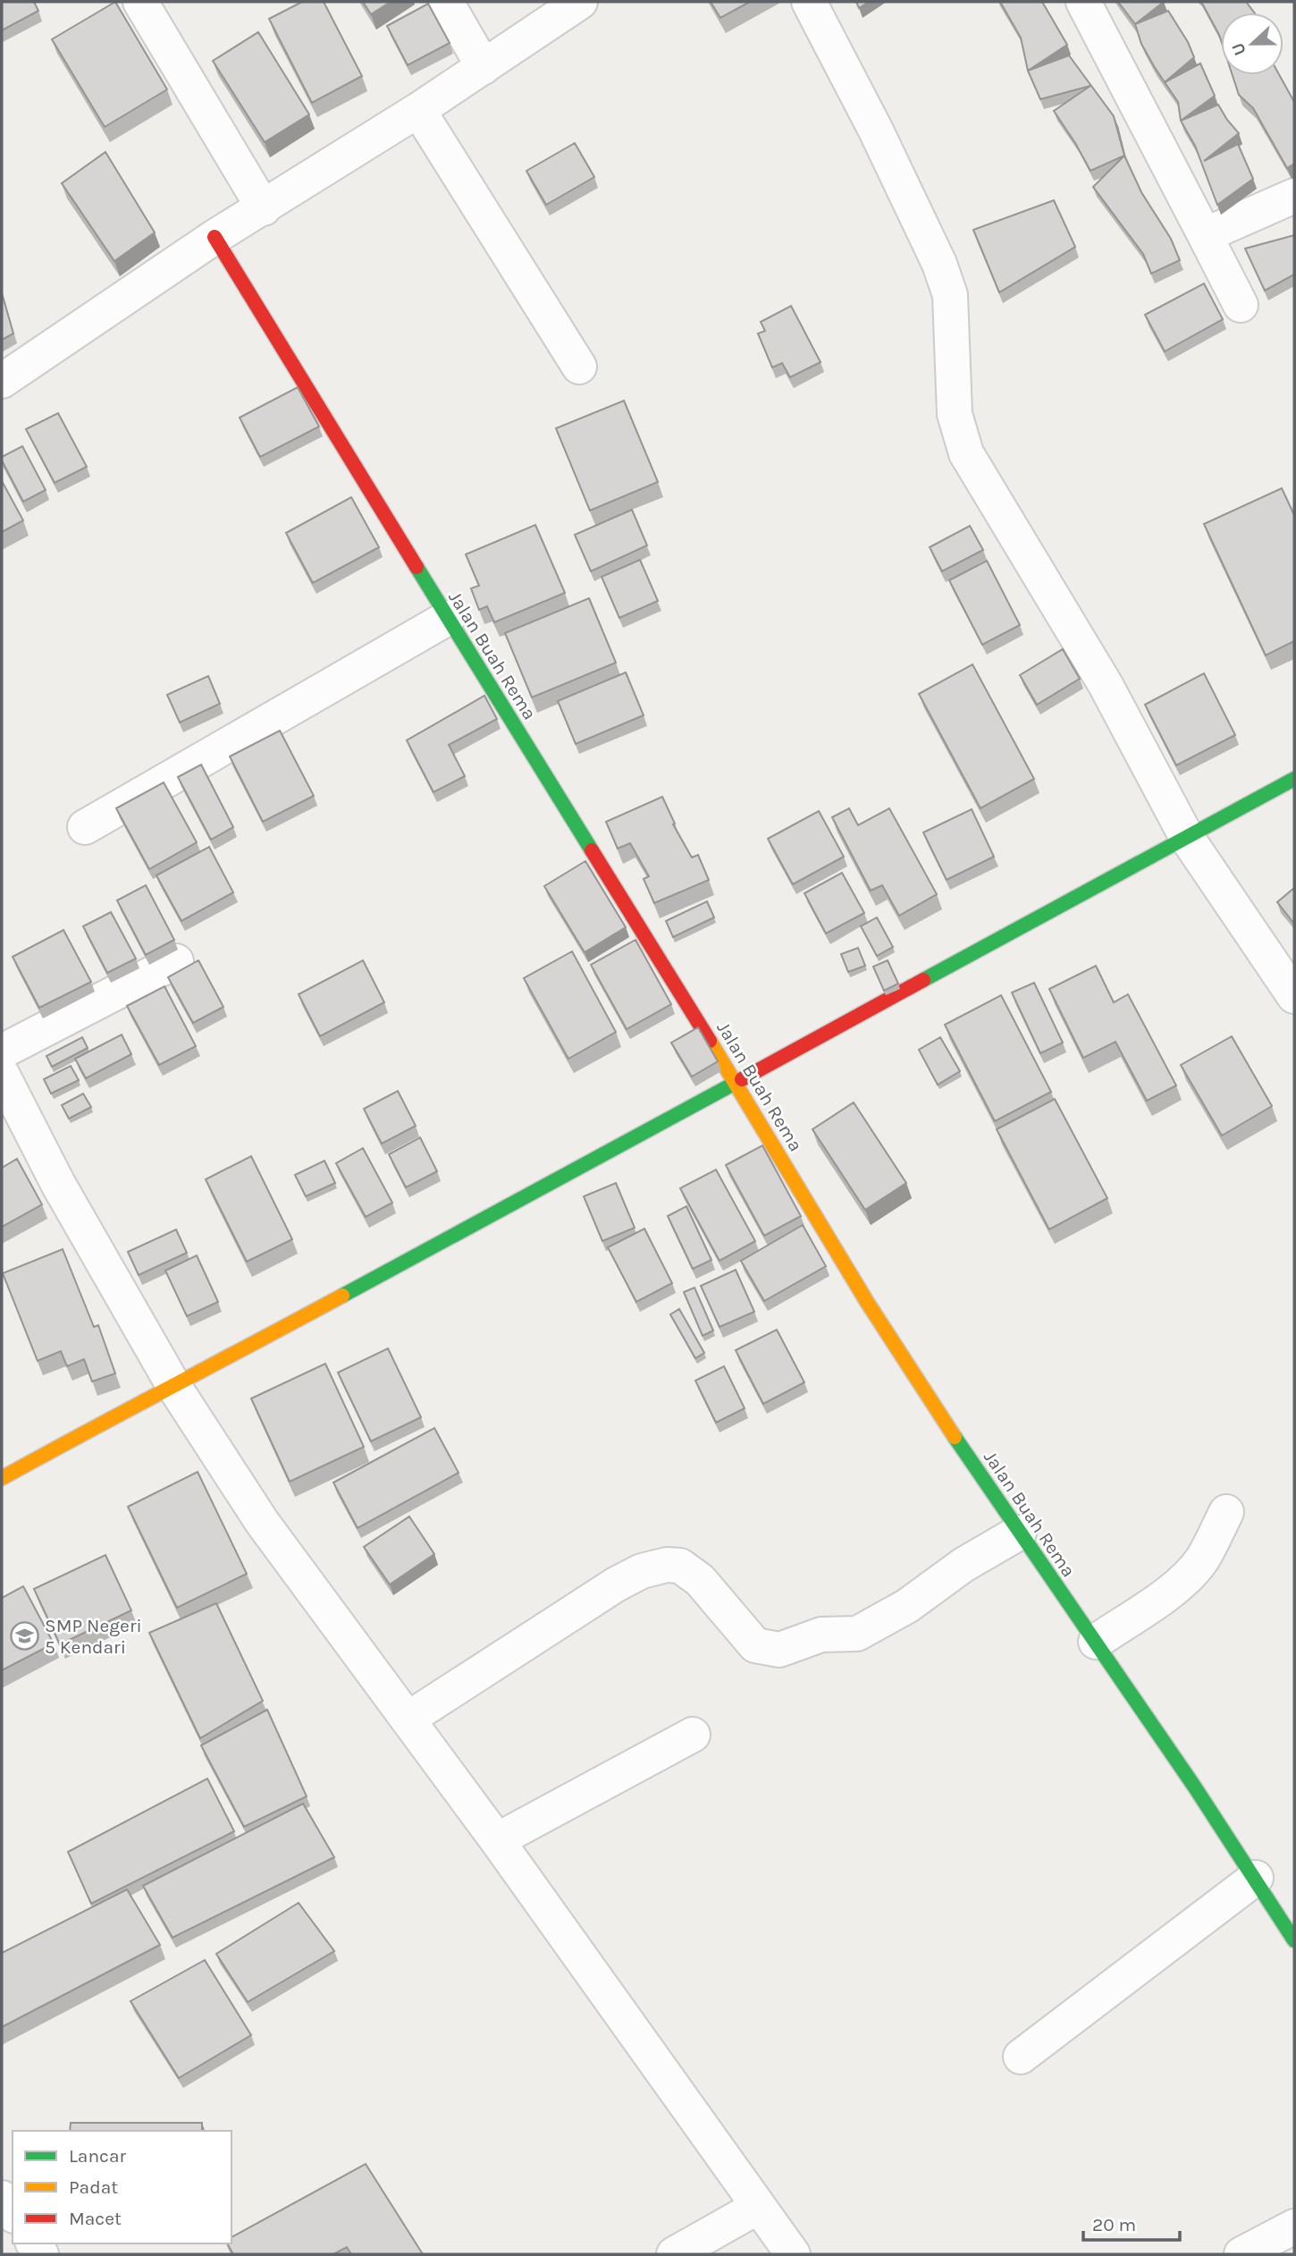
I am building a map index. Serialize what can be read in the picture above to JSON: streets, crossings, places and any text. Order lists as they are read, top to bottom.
{
  "streets": {
    "street": ["Jalan Buah Rema"]
  },
  "places": {
    "school or university": ["SMP Negeri 5 Kendari"]
  },
  "legend": ["Lancar", "Padat", "Macet"],
  "scale_bar": "20 m",
  "north": "left"
}
